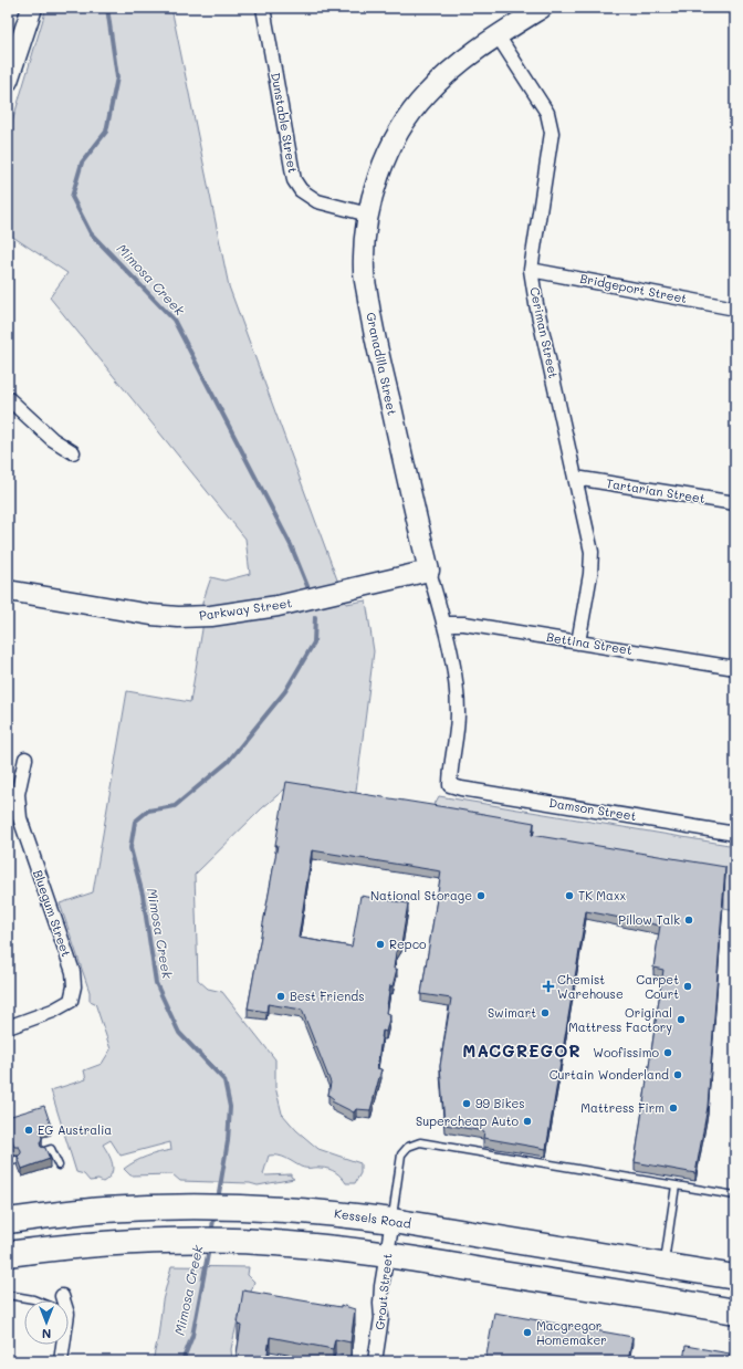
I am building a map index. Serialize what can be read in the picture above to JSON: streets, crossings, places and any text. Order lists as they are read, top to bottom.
{
  "streets": {
    "highway": ["Kessels Road"],
    "street": [
      "Dunstable Street",
      "Bridgeport Street",
      "Ceriman Street",
      "Granadilla Street",
      "Tartarian Street",
      "Parkway Street",
      "Bettina Street",
      "Damson Street",
      "Bluegum Street",
      "Grout Street"
    ]
  },
  "crossings": [
    ["Dunstable Street", "Granadilla Street"],
    ["Bridgeport Street", "Ceriman Street"],
    ["Ceriman Street", "Granadilla Street"],
    ["Ceriman Street", "Tartarian Street"],
    ["Ceriman Street", "Bettina Street"],
    ["Granadilla Street", "Parkway Street"],
    ["Granadilla Street", "Bettina Street"],
    ["Granadilla Street", "Damson Street"],
    ["Kessels Road", "Grout Street"]
  ],
  "districts": ["MACGREGOR"],
  "water": ["Mimosa Creek"],
  "places": {
    "other": [
      "National Storage",
      "TK Maxx",
      "Pillow Talk",
      "Repco",
      "Carpet Court",
      "Best Friends",
      "Swimart",
      "Original Mattress Factory",
      "Woofissimo",
      "Curtain Wonderland",
      "99 Bikes",
      "Mattress Firm",
      "Supercheap Auto",
      "EG Australia",
      "Macgregor Homemaker"
    ],
    "health": ["Chemist Warehouse"]
  },
  "north": "bottom"
}
